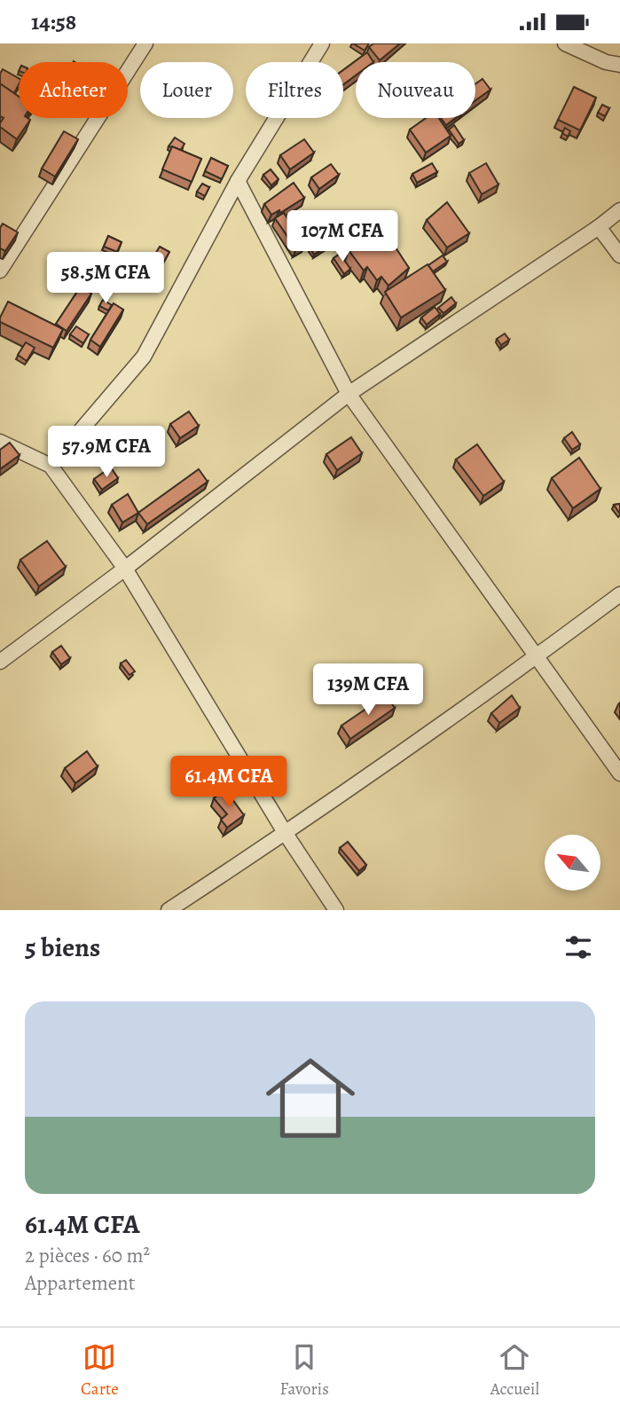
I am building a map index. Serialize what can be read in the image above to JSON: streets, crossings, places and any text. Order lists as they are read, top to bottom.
{
  "north": "top left",
  "page": {
    "status": "14:58",
    "chip": [
      "Acheter",
      "Louer",
      "Filtres",
      "Nouveau"
    ],
    "price": [
      "107M CFA",
      "58.5M CFA",
      "57.9M CFA",
      "139M CFA",
      "61.4M CFA"
    ],
    "heading": "5 biens",
    "list": [
      {
        "name": "61.4M CFA",
        "note": "2 pièces · 60 m² · Appartement"
      }
    ],
    "tabs": ["Carte", "Favoris", "Accueil"]
  }
}
